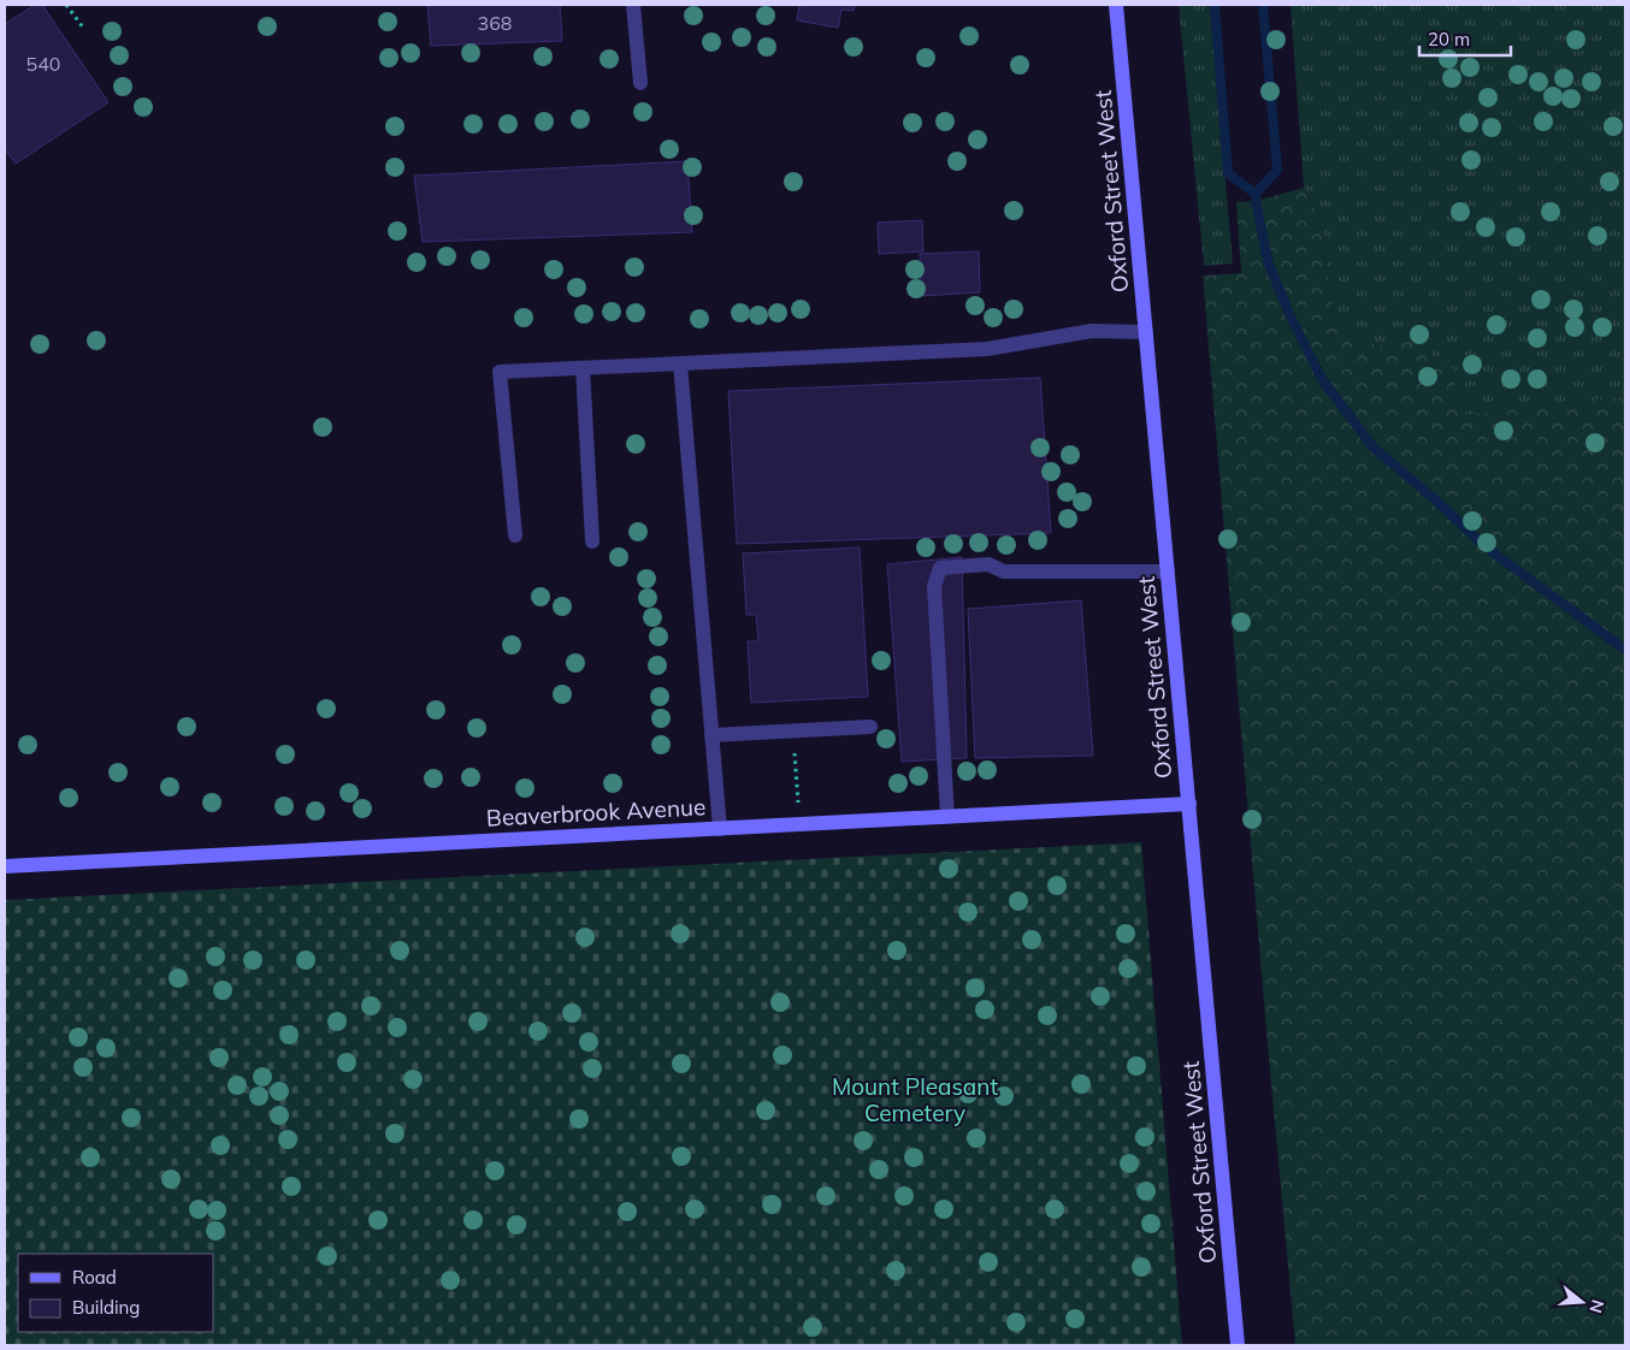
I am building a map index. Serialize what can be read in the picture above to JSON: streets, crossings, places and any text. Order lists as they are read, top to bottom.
{
  "streets": {
    "main road": ["Oxford Street West", "Beaverbrook Avenue"]
  },
  "crossings": [
    ["Oxford Street West", "Beaverbrook Avenue"]
  ],
  "parks": ["Mount Pleasant Cemetery"],
  "house_numbers": ["368", "540"],
  "legend": ["Road", "Building"],
  "scale_bar": "20 m",
  "north": "right"
}
